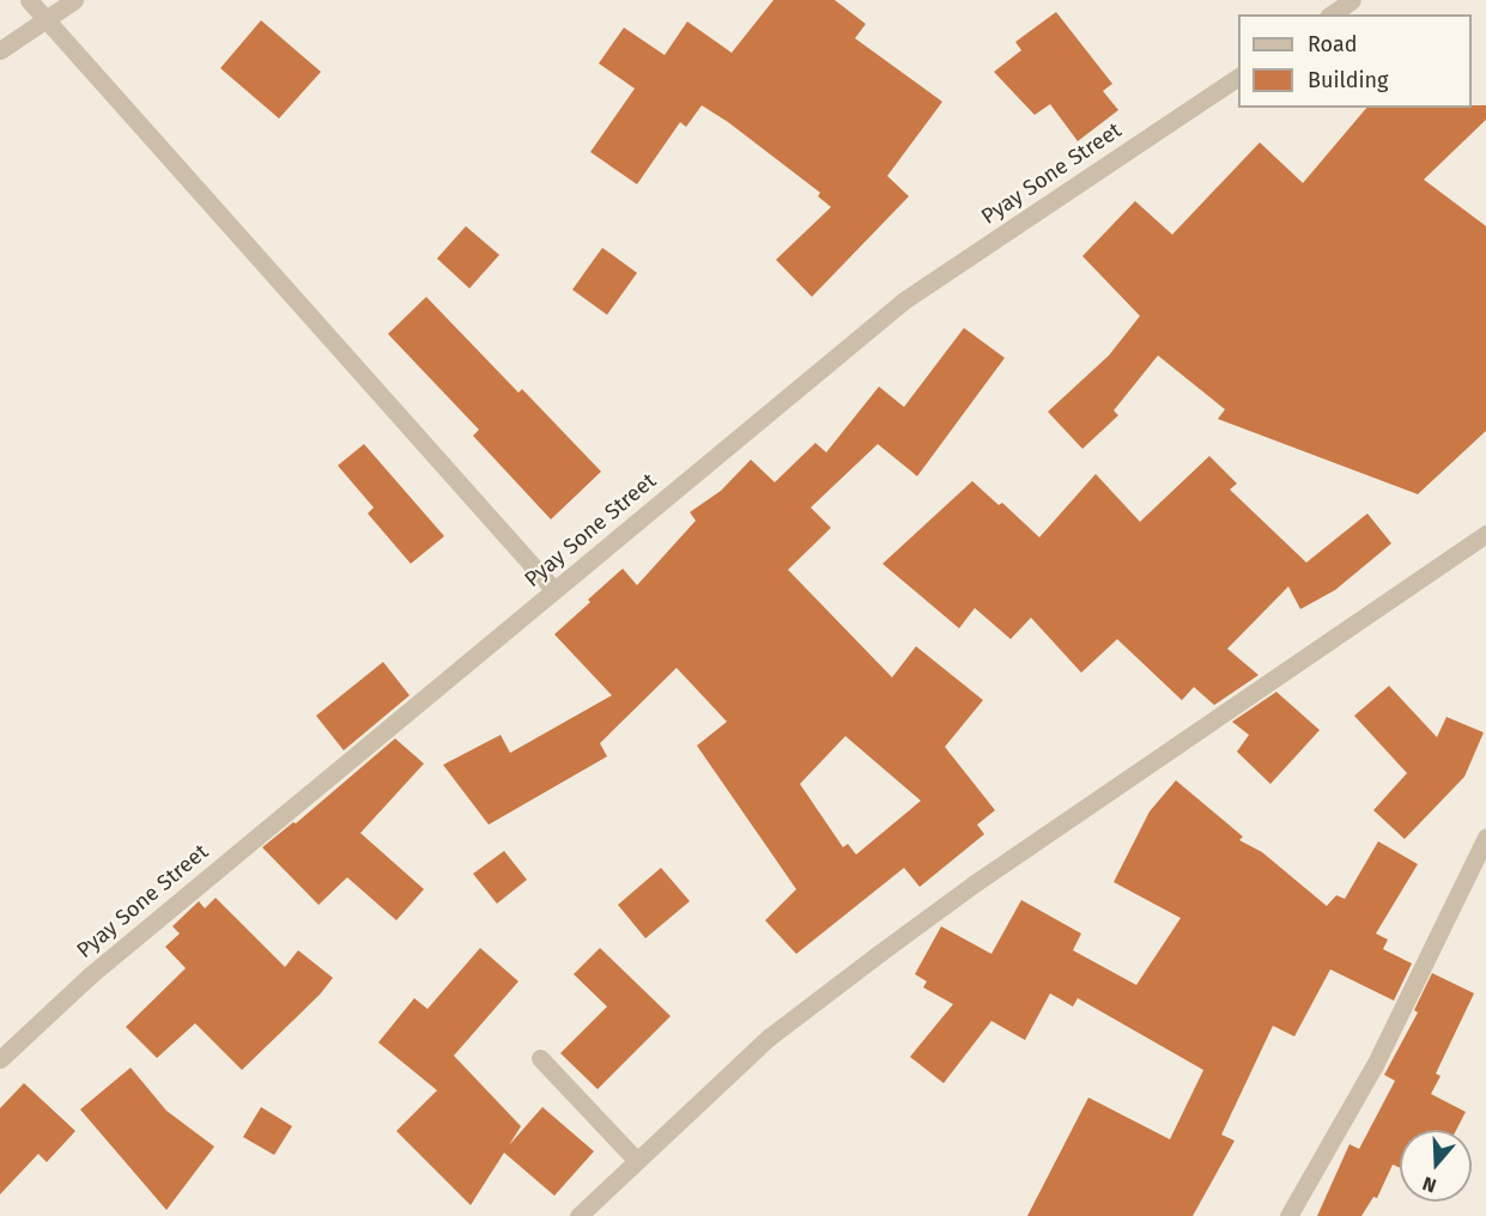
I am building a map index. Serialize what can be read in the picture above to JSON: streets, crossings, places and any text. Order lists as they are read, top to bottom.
{
  "streets": {
    "street": ["Pyay Sone Street"]
  },
  "legend": ["Road", "Building"],
  "north": "bottom"
}
